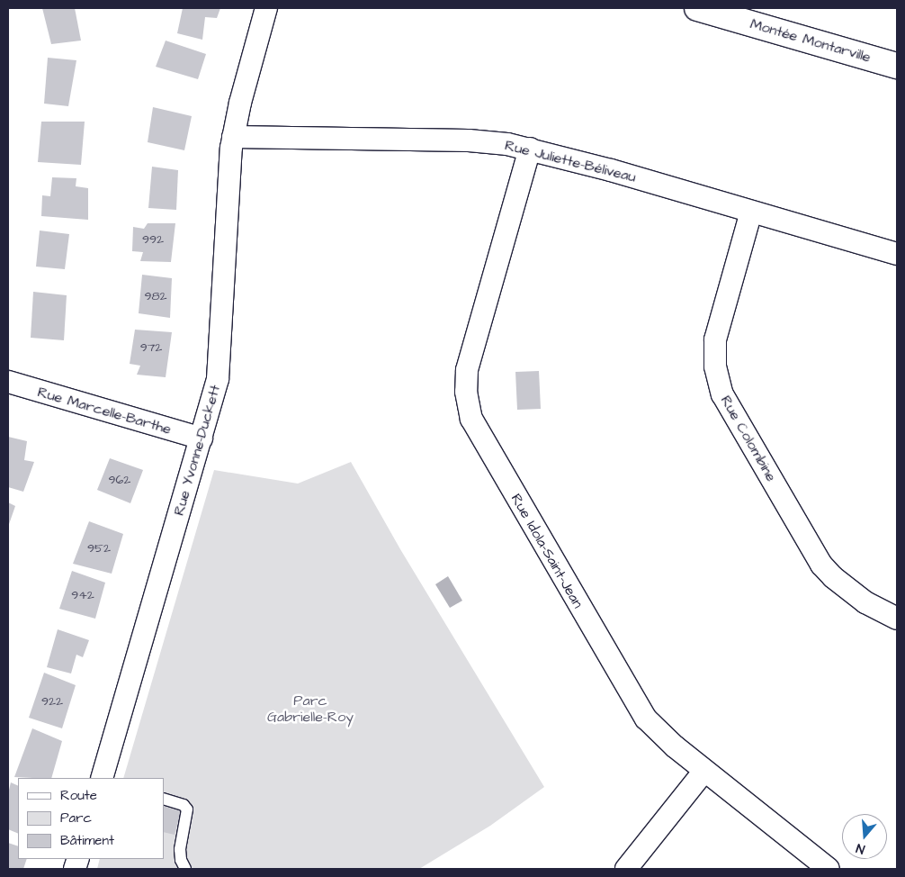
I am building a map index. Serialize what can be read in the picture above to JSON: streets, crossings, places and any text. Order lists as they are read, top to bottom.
{
  "streets": {
    "street": [
      "Montée Montarville",
      "Rue Juliette-Béliveau",
      "Rue Marcelle-Barthe",
      "Rue Colombine",
      "Rue Yvonne-Duckett",
      "Rue Idola-Saint-Jean"
    ]
  },
  "crossings": [
    ["Rue Juliette-Béliveau", "Rue Colombine"],
    ["Rue Juliette-Béliveau", "Rue Yvonne-Duckett"],
    ["Rue Juliette-Béliveau", "Rue Idola-Saint-Jean"],
    ["Rue Marcelle-Barthe", "Rue Yvonne-Duckett"]
  ],
  "parks": ["Parc Gabrielle-Roy"],
  "house_numbers": [
    "992",
    "982",
    "972",
    "962",
    "952",
    "942",
    "922"
  ],
  "legend": ["Route", "Parc", "Bâtiment"],
  "north": "bottom"
}
